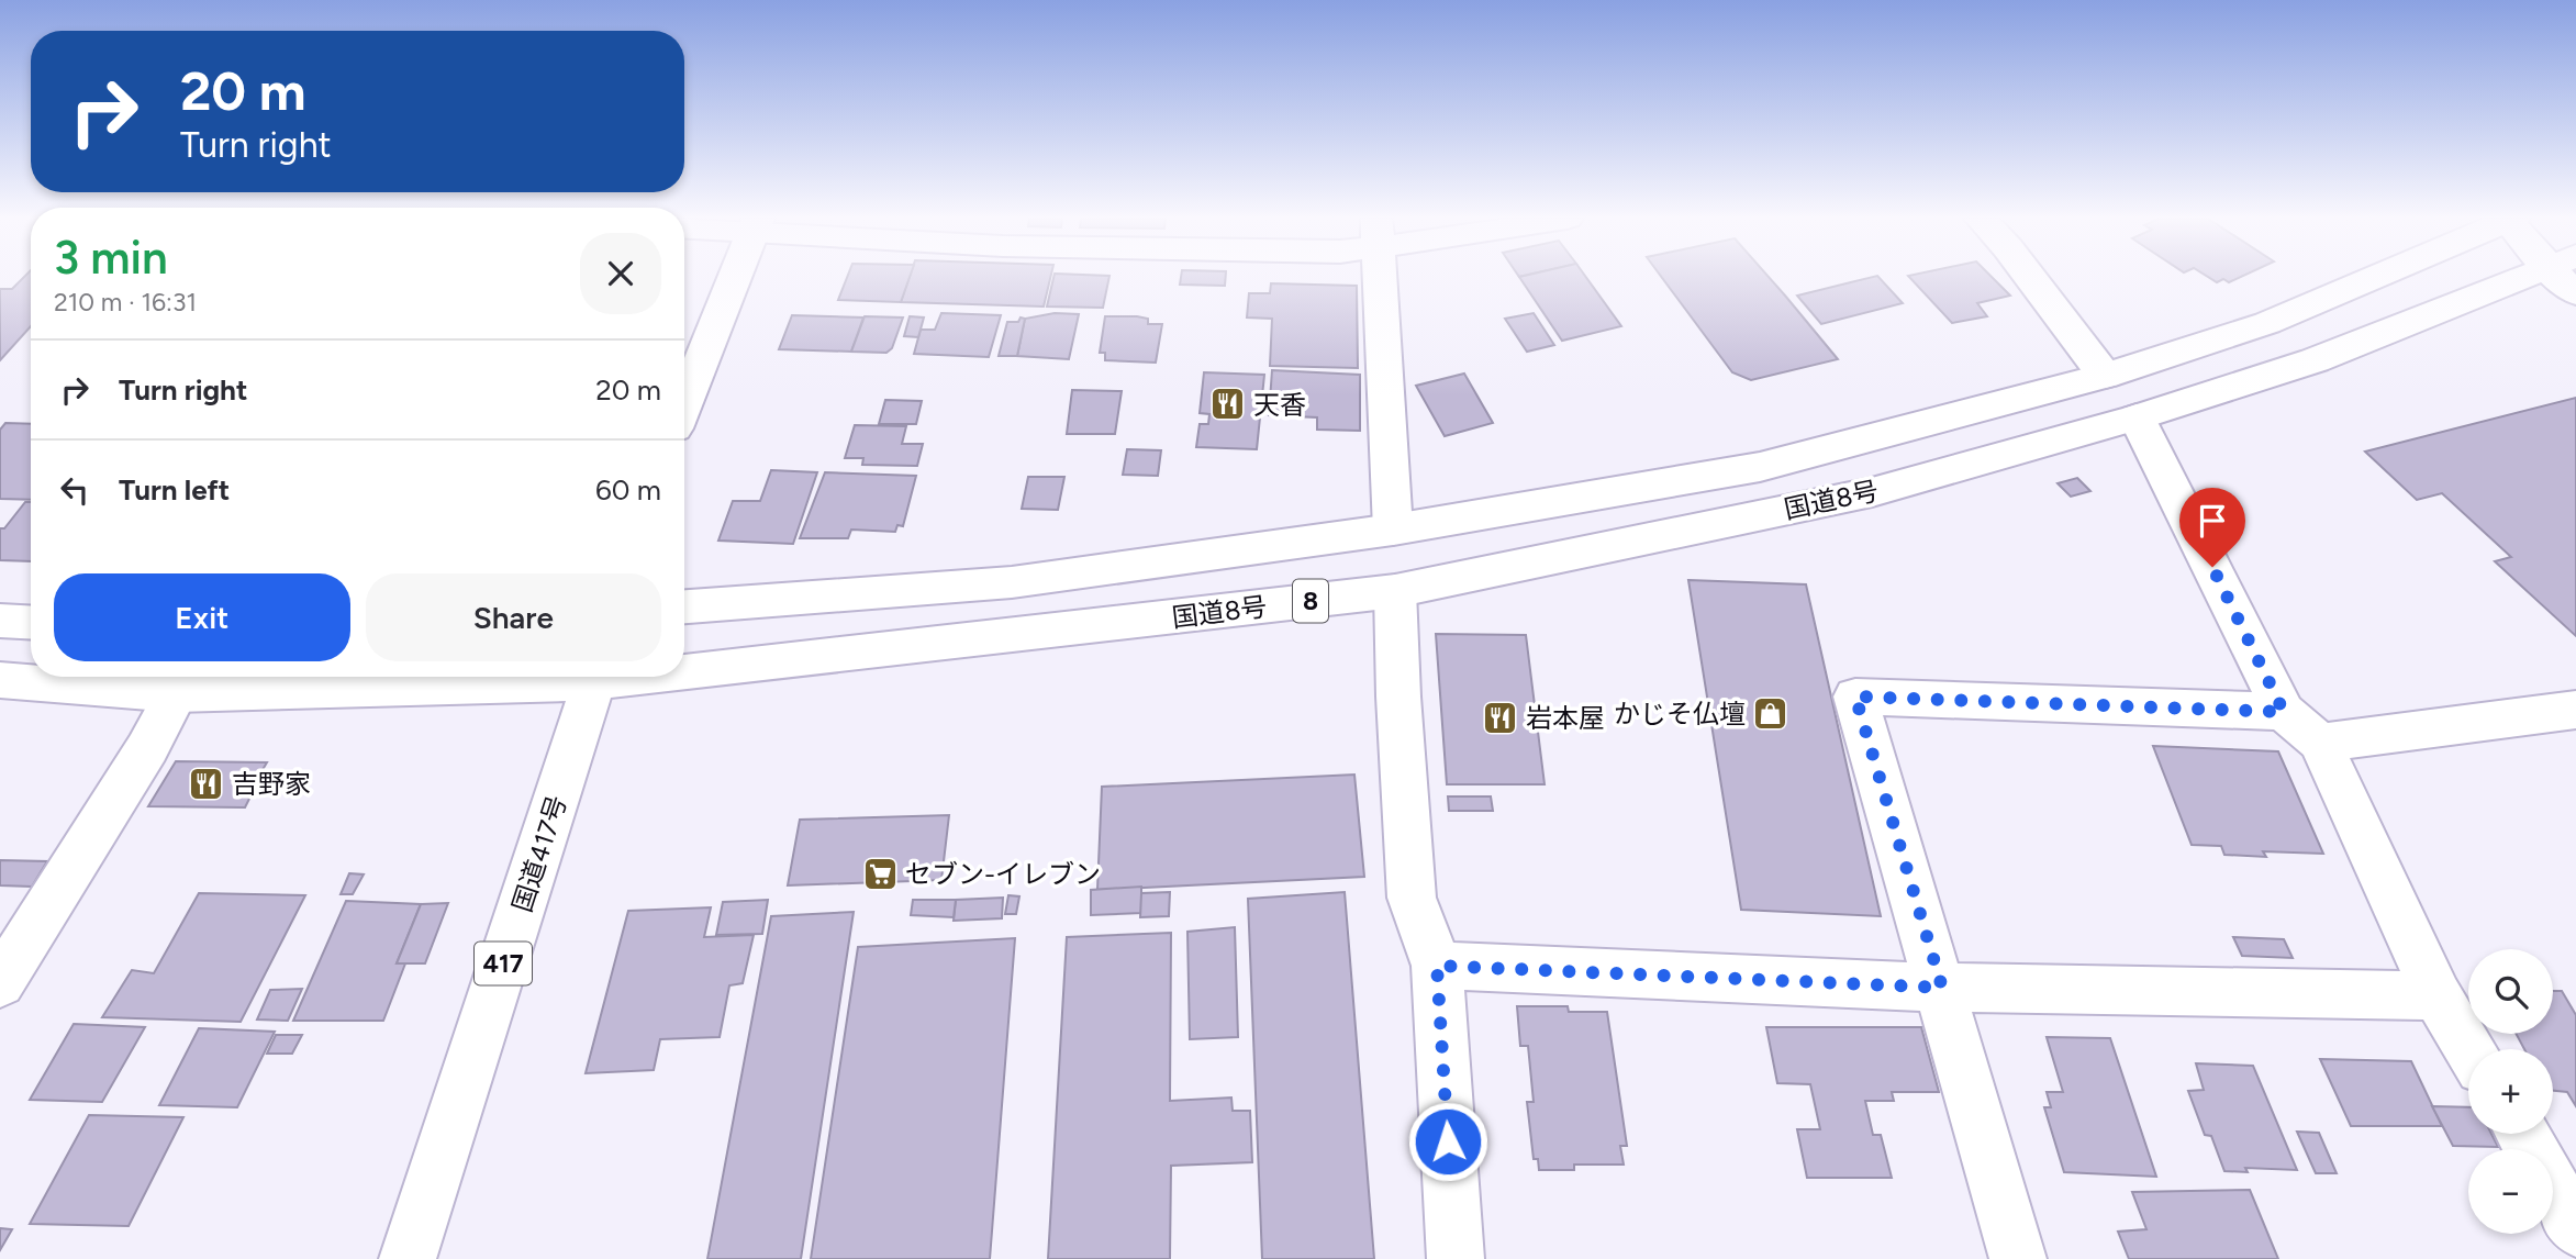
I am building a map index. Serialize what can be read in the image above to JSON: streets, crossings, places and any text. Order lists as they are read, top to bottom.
{
  "streets": {
    "main road": [
      "国道8号",
      "8",
      "国道417号",
      "417"
    ]
  },
  "places": {
    "restaurant": ["天香", "岩本屋", "吉野家"],
    "shop": ["かじそ仏壇"],
    "supermarket": ["セブン-イレブン"]
  },
  "page": {
    "turn": ["20 m", "Turn right"],
    "heading": ["3 min", "210 m · 16:31"],
    "list": [
      {
        "name": "Turn right",
        "value": "20 m"
      },
      {
        "name": "Turn left",
        "value": "60 m"
      }
    ],
    "buttons": ["Exit", "Share"],
    "map_buttons": ["+", "−"]
  }
}
